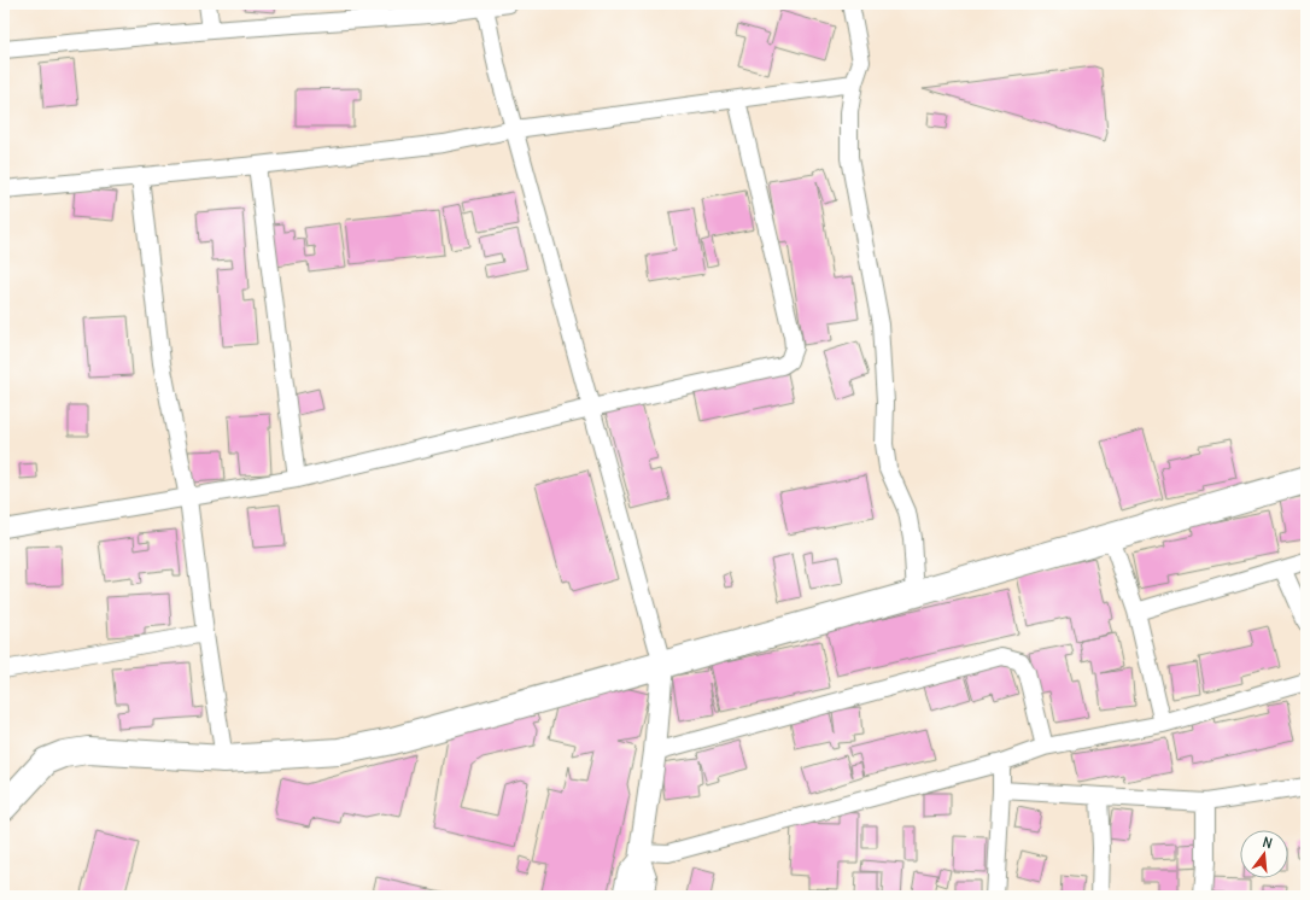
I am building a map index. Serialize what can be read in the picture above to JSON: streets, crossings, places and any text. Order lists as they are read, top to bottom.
{
  "north": "top"
}
